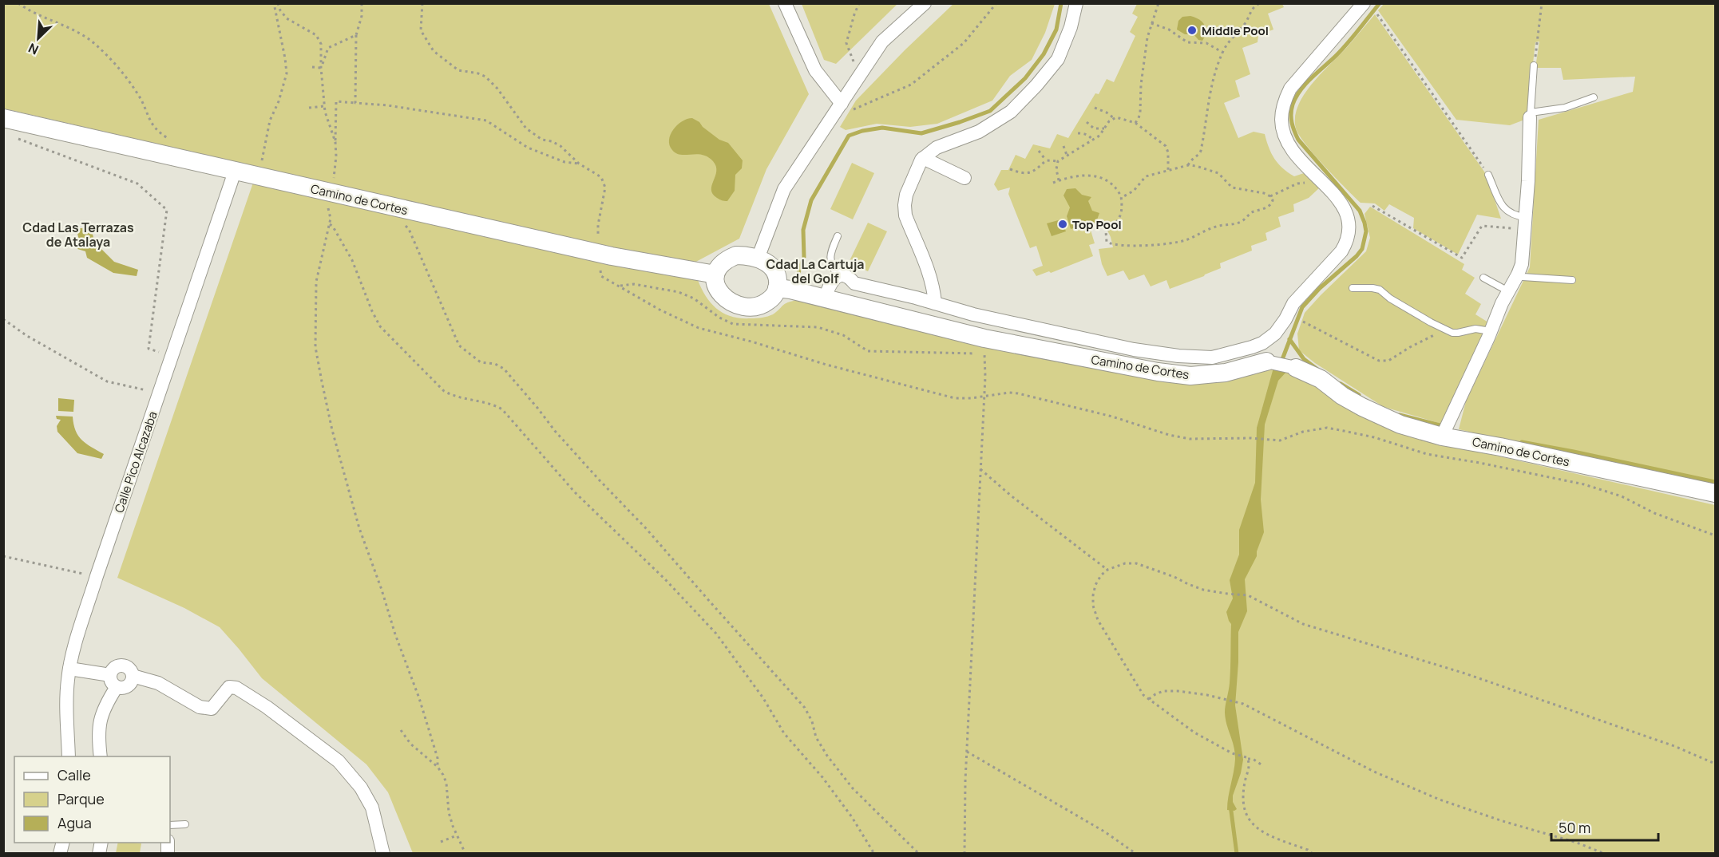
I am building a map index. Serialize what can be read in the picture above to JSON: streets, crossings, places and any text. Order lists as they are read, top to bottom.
{
  "streets": {
    "street": ["Camino de Cortes", "Calle Pico Alcazaba"]
  },
  "crossings": [
    ["Camino de Cortes", "Calle Pico Alcazaba"]
  ],
  "districts": ["Cdad Las Terrazas de Atalaya", "Cdad La Cartuja del Golf"],
  "places": ["Middle Pool", "Top Pool"],
  "legend": ["Calle", "Parque", "Agua"],
  "scale_bar": "50 m",
  "north": "bottom left"
}
